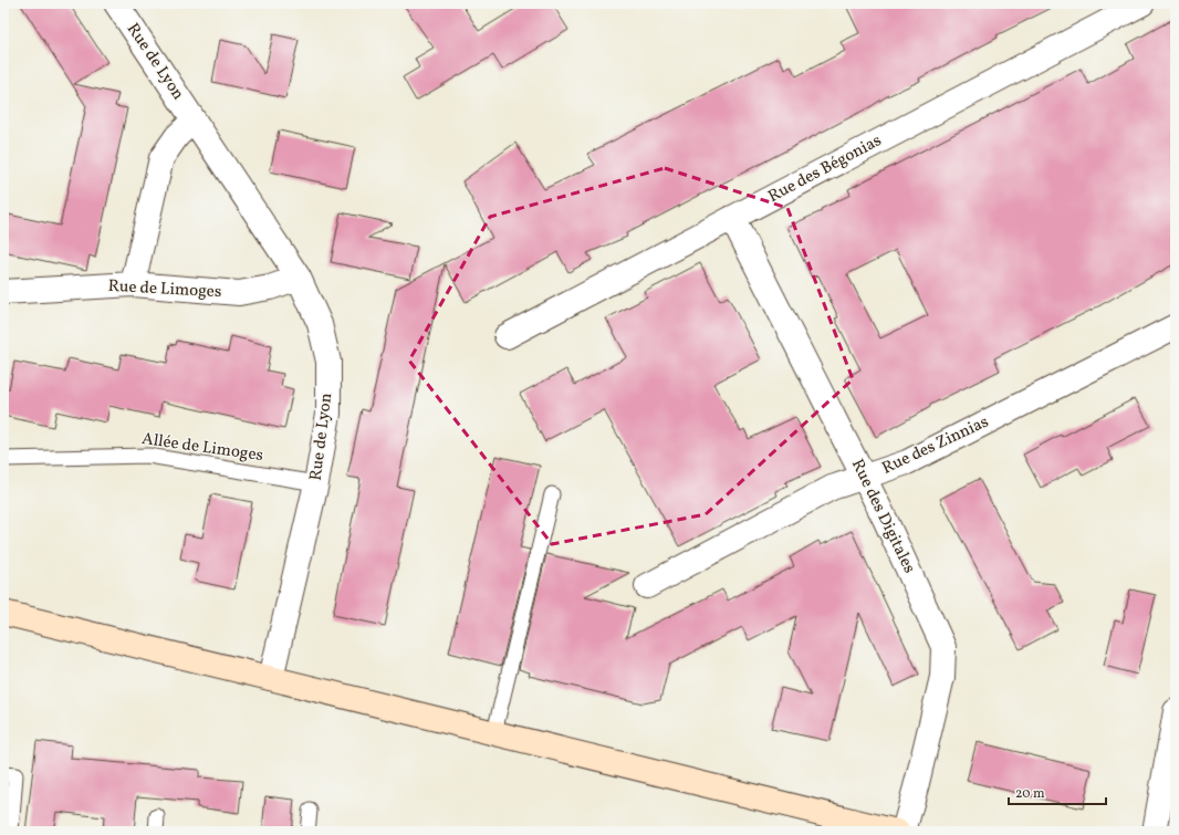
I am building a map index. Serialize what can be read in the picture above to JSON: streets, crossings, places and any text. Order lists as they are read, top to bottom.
{
  "streets": {
    "street": [
      "Rue de Lyon",
      "Rue des Bégonias",
      "Rue de Limoges",
      "Rue des Zinnias",
      "Rue des Digitales"
    ],
    "lane": ["Allée de Limoges"]
  },
  "crossings": [
    ["Rue de Lyon", "Rue de Limoges"],
    ["Rue de Lyon", "Allée de Limoges"],
    ["Rue des Bégonias", "Rue des Digitales"],
    ["Rue des Zinnias", "Rue des Digitales"]
  ],
  "scale_bar": "20 m"
}
